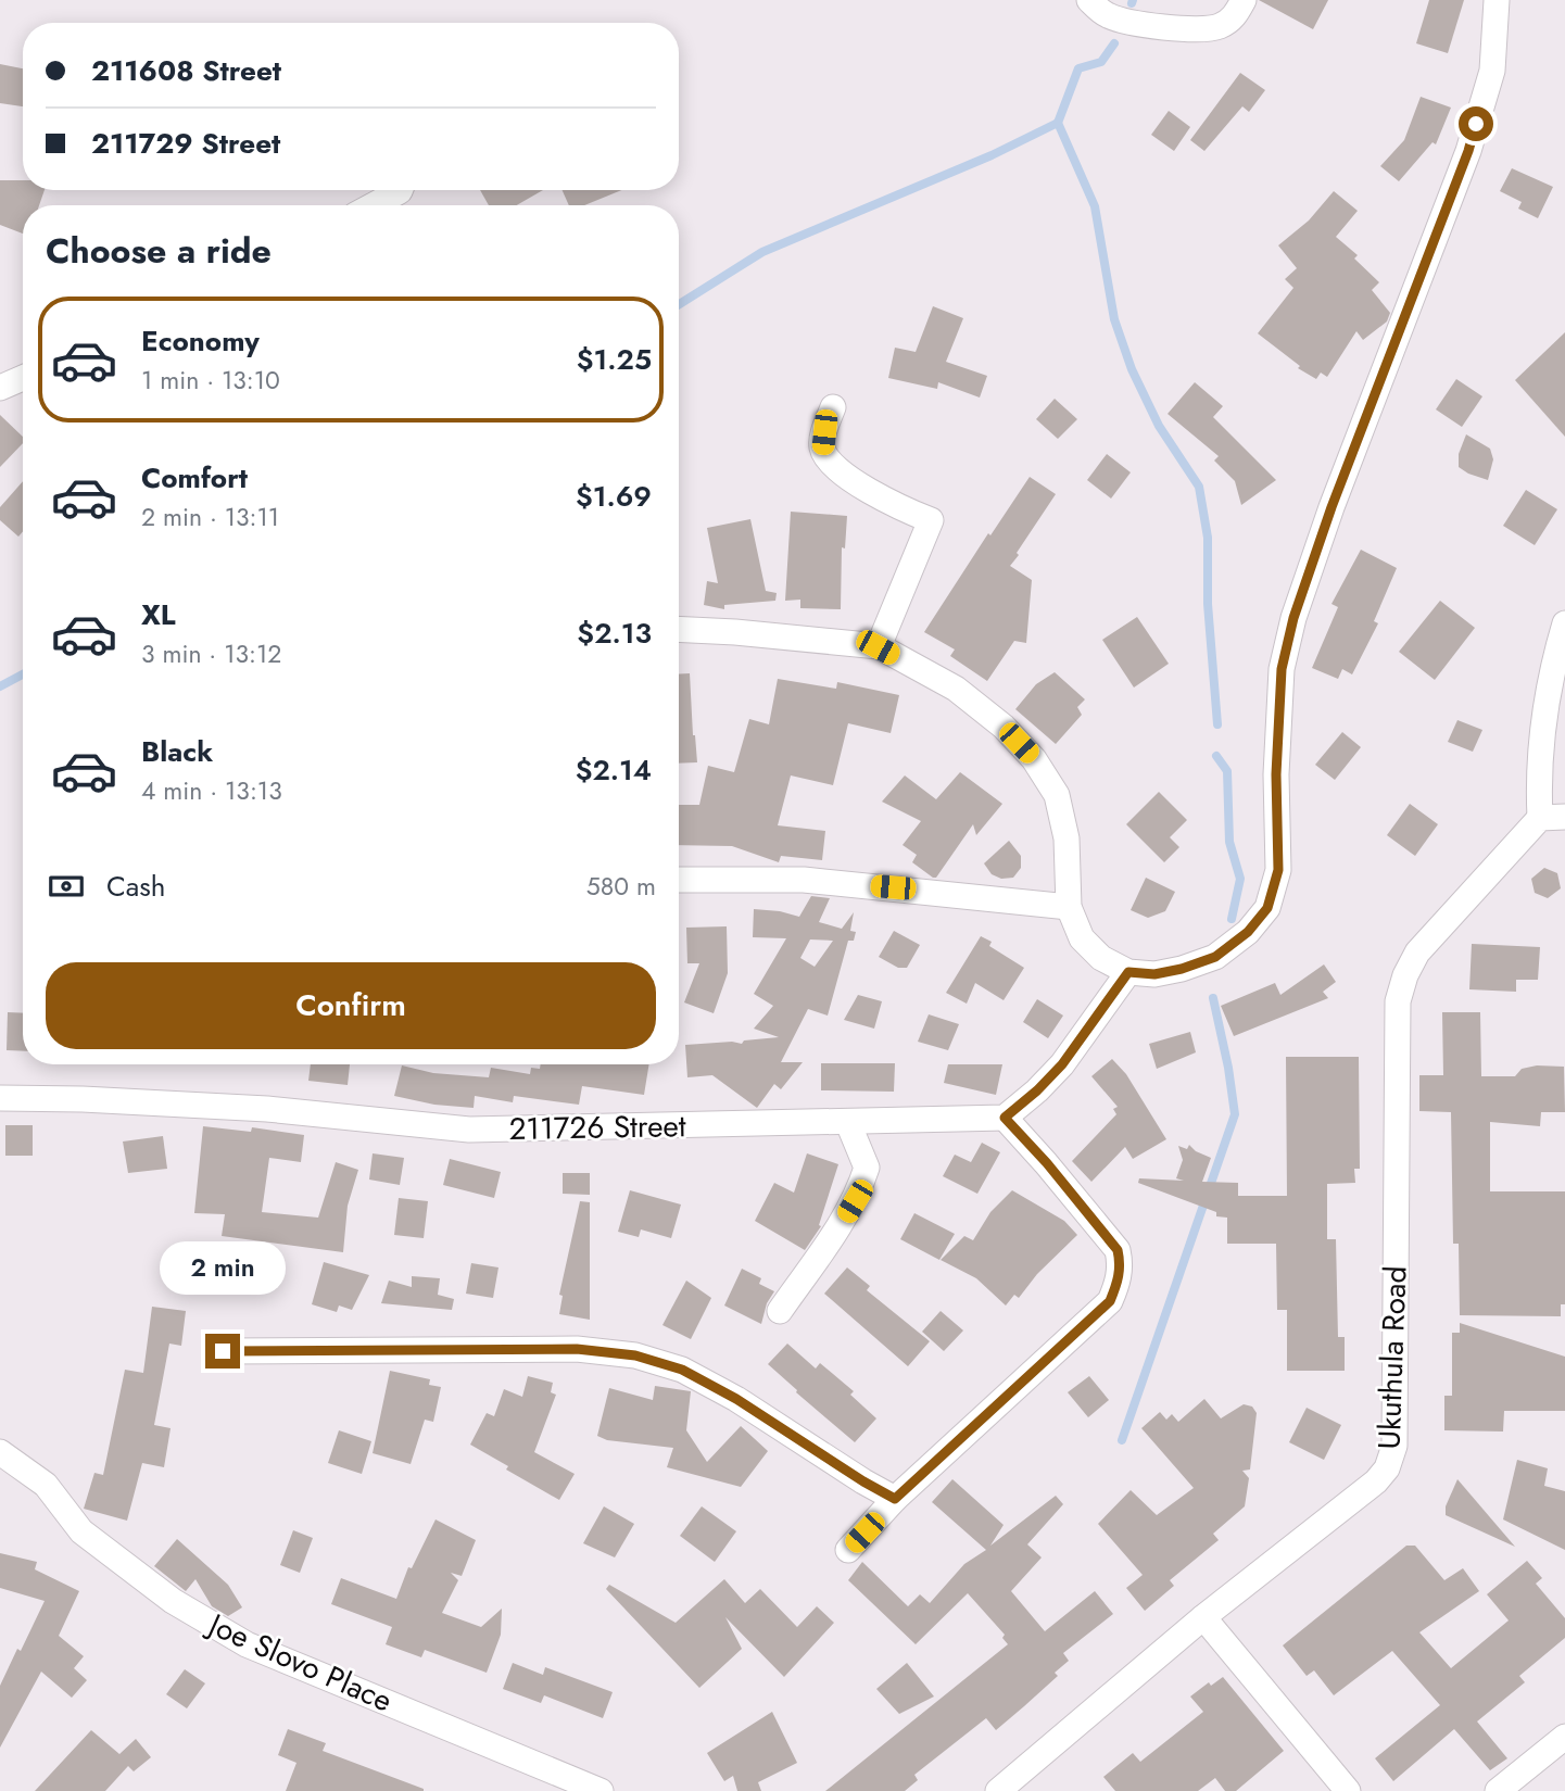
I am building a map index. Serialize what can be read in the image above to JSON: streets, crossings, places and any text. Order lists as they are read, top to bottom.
{
  "streets": {
    "street": ["211726 Street", "Ukuthula Road", "Joe Slovo Place"]
  },
  "page": {
    "banner": ["211608 Street", "211729 Street"],
    "heading": "Choose a ride",
    "list": [
      {
        "name": "Economy",
        "note": "1 min · 13:10",
        "value": "$1.25"
      },
      {
        "name": "Comfort",
        "note": "2 min · 13:11",
        "value": "$1.69"
      },
      {
        "name": "XL",
        "note": "3 min · 13:12",
        "value": "$2.13"
      },
      {
        "name": "Black",
        "note": "4 min · 13:13",
        "value": "$2.14"
      }
    ],
    "pay": ["Cash", "580 m"],
    "buttons": "Confirm",
    "bubble": "2 min"
  }
}
